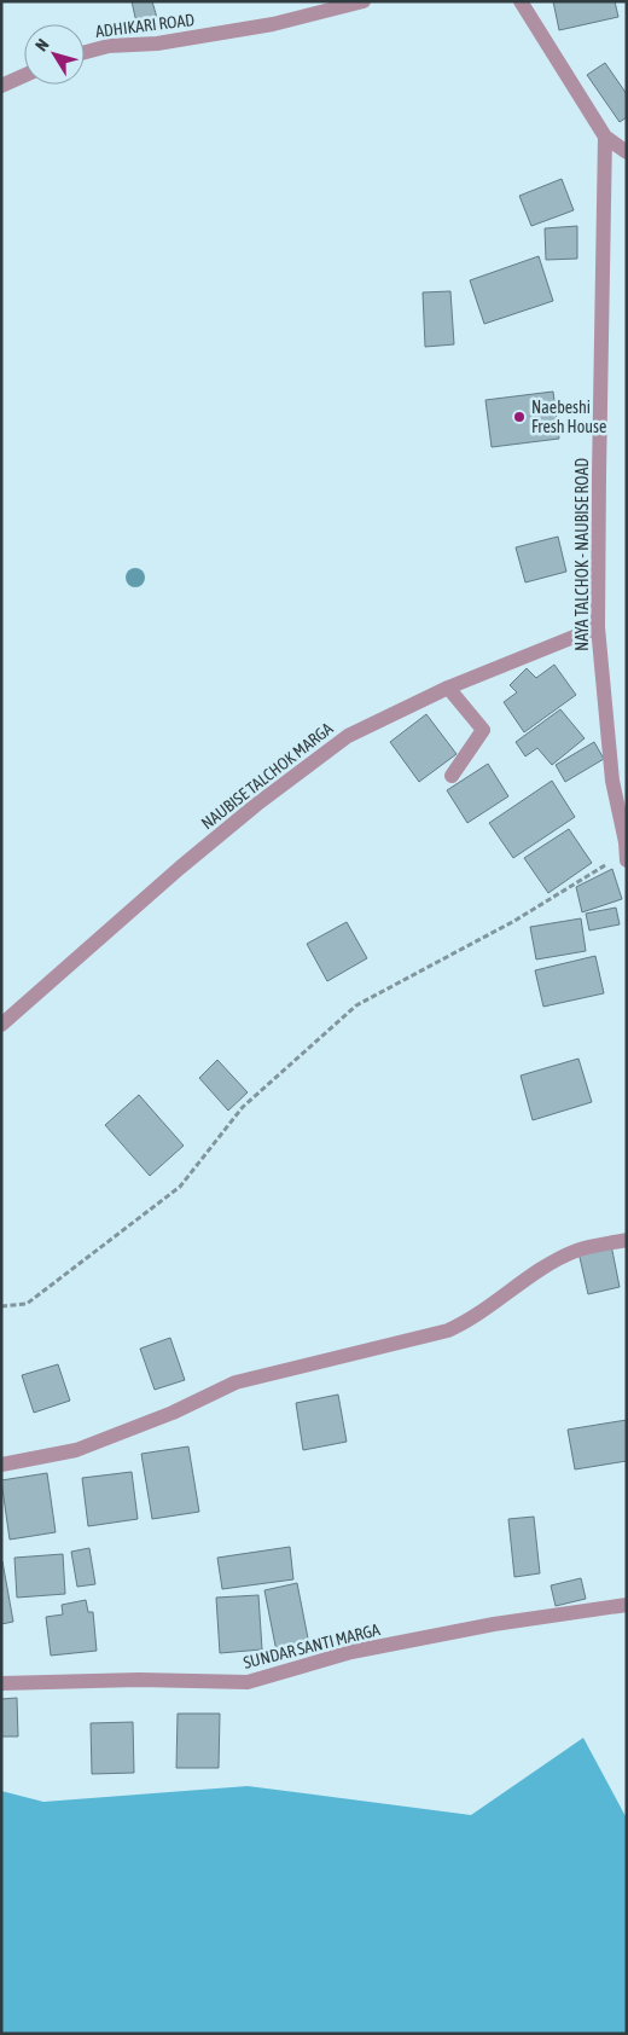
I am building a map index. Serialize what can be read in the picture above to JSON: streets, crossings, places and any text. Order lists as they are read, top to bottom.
{
  "streets": {
    "street": [
      "ADHIKARI ROAD",
      "NAYA TALCHOK - NAUBISE ROAD",
      "NAUBISE TALCHOK MARGA",
      "SUNDAR SANTI MARGA"
    ]
  },
  "crossings": [
    ["NAYA TALCHOK - NAUBISE ROAD", "NAUBISE TALCHOK MARGA"]
  ],
  "places": ["Naebeshi Fresh House"],
  "north": "top left"
}
